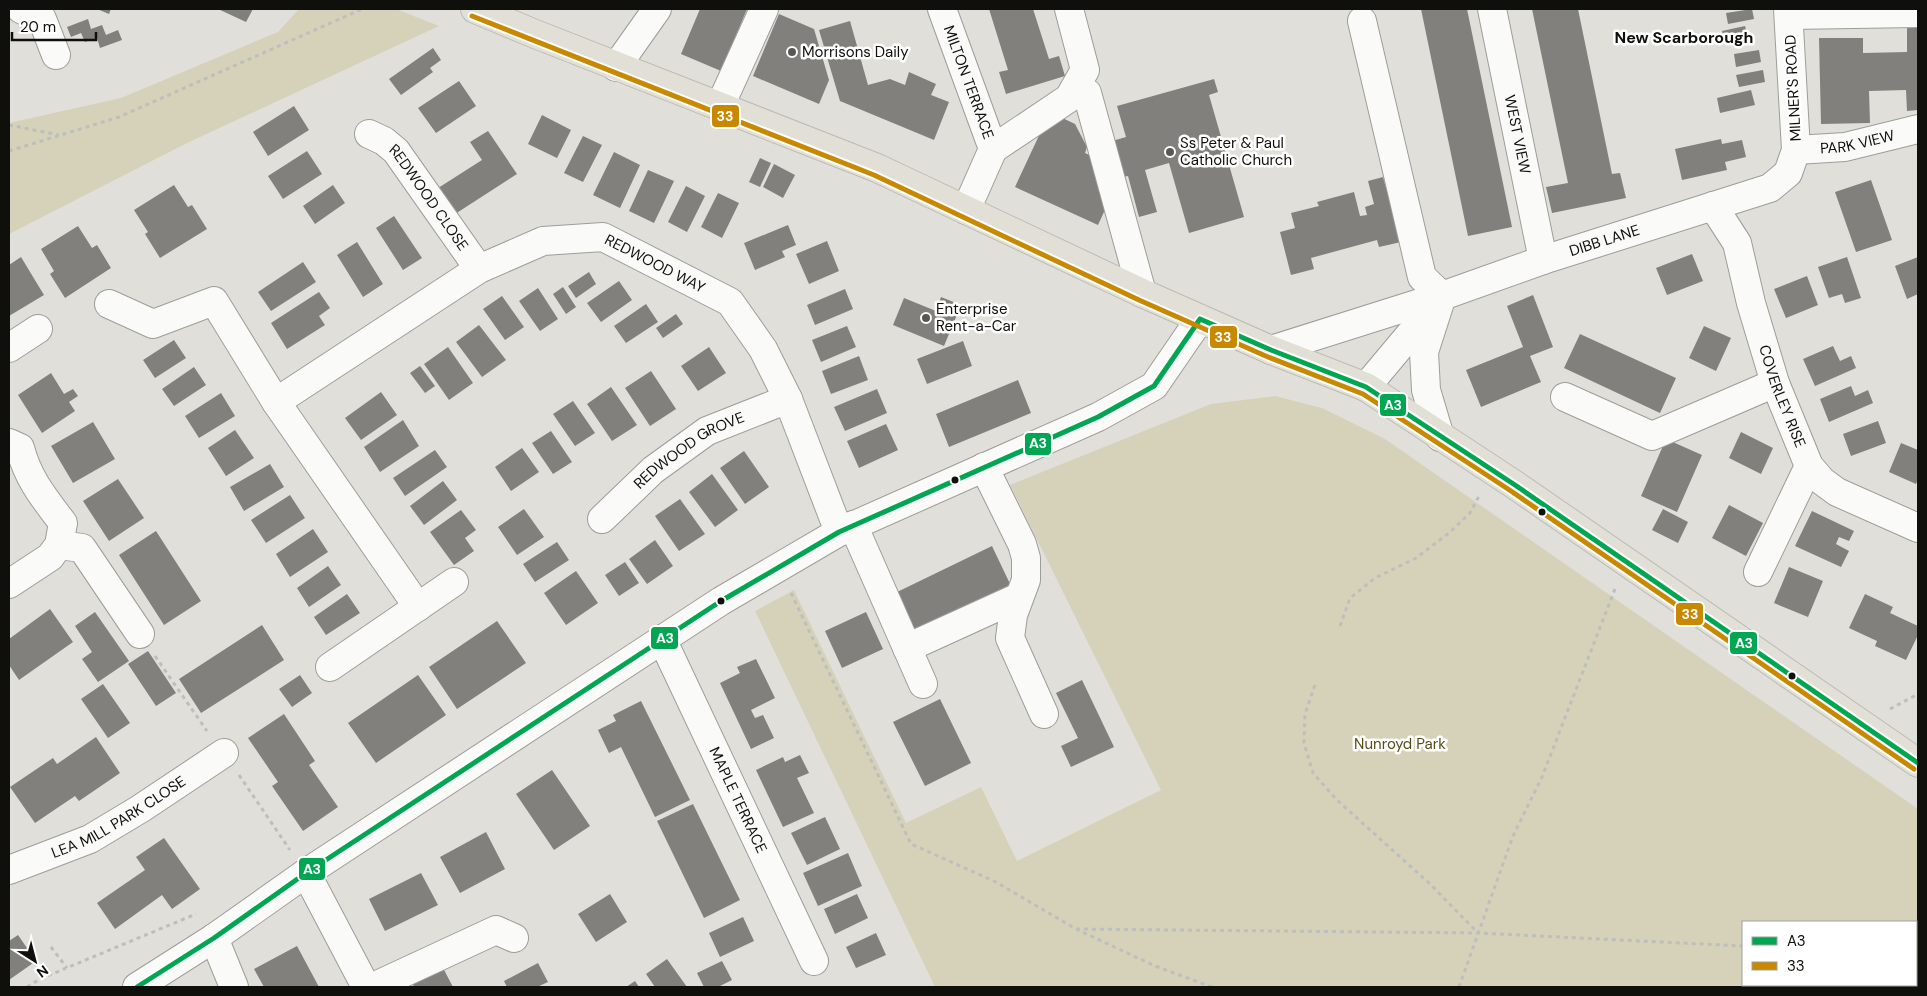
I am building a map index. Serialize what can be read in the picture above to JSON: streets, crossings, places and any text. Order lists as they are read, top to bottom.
{
  "streets": {
    "street": [
      "MILTON TERRACE",
      "MILNER'S ROAD",
      "WEST VIEW",
      "PARK VIEW",
      "REDWOOD CLOSE",
      "DIBB LANE",
      "REDWOOD WAY",
      "COVERLEY RISE",
      "REDWOOD GROVE",
      "MAPLE TERRACE",
      "LEA MILL PARK CLOSE"
    ]
  },
  "crossings": [
    ["MILNER'S ROAD", "PARK VIEW"],
    ["MILNER'S ROAD", "DIBB LANE"],
    ["WEST VIEW", "DIBB LANE"],
    ["REDWOOD CLOSE", "REDWOOD WAY"],
    ["DIBB LANE", "COVERLEY RISE"],
    ["REDWOOD WAY", "REDWOOD GROVE"]
  ],
  "districts": ["New Scarborough"],
  "parks": ["Nunroyd Park"],
  "places": ["Morrisons Daily", "Ss Peter & Paul Catholic Church", "Enterprise Rent-a-Car"],
  "lines": ["transit line 33", "transit line A3"],
  "legend": ["A3", "33"],
  "scale_bar": "20 m",
  "north": "bottom right"
}
